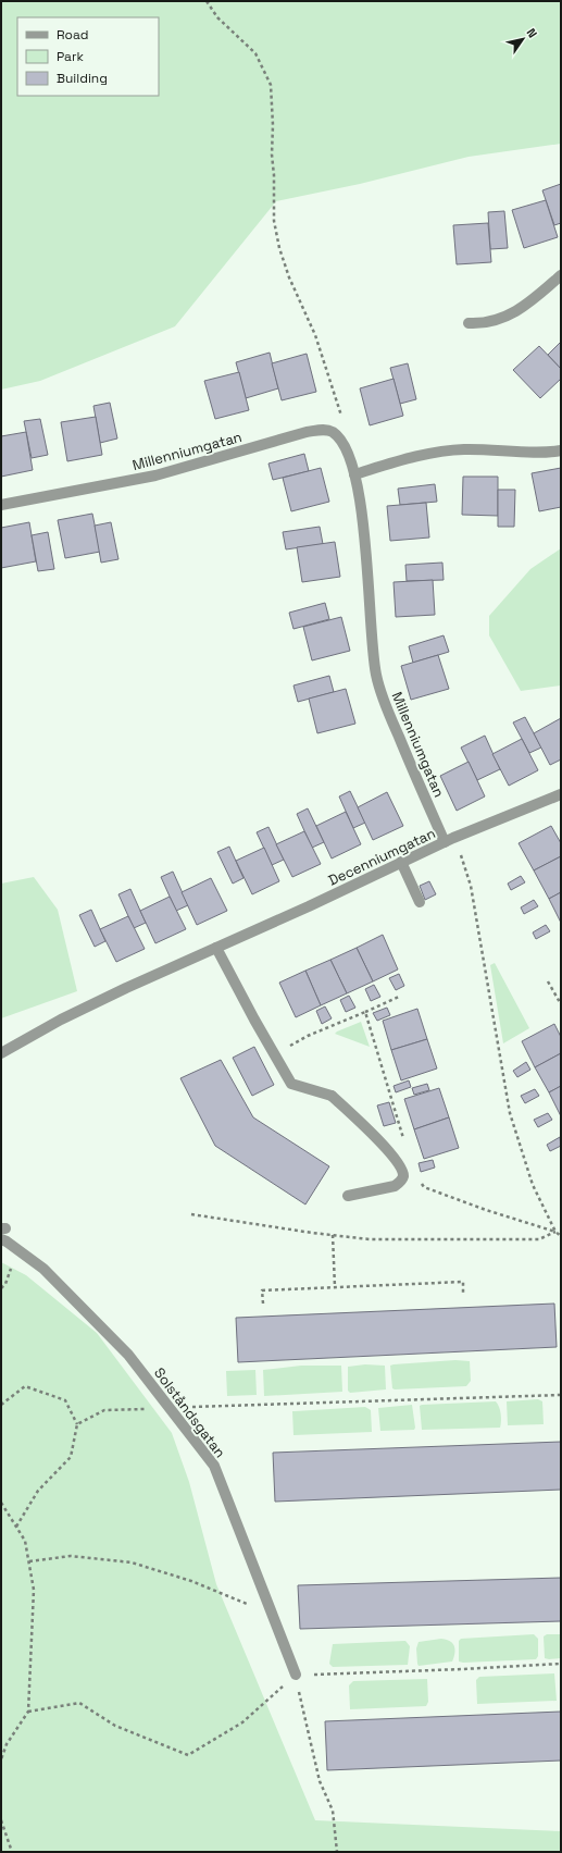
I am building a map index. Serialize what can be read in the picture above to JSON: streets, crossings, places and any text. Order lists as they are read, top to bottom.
{
  "streets": {
    "street": ["Millenniumgatan", "Decenniumgatan", "Solståndsgatan"]
  },
  "crossings": [
    ["Millenniumgatan", "Decenniumgatan"]
  ],
  "legend": ["Road", "Park", "Building"],
  "north": "top right"
}
